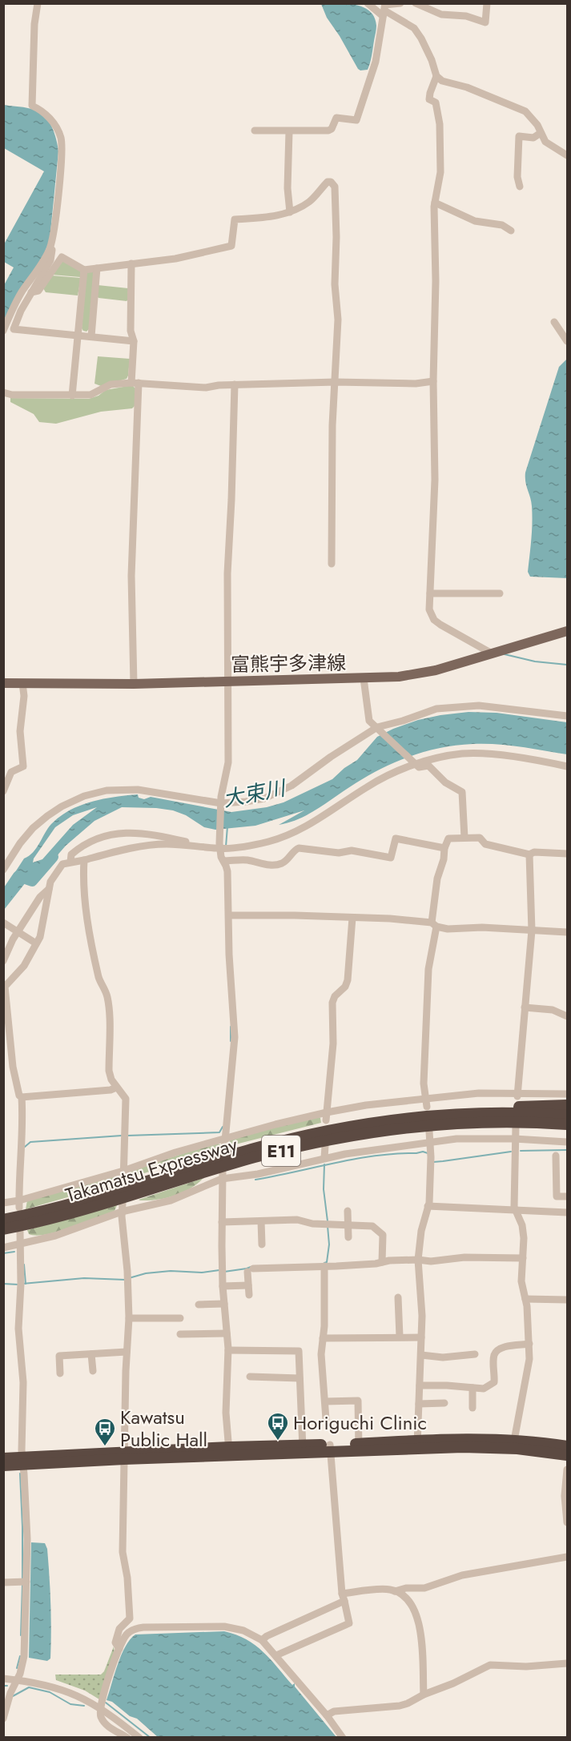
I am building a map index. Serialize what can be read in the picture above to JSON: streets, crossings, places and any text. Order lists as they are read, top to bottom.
{
  "streets": {
    "highway": ["E11", "Takamatsu Expressway"],
    "main road": ["富熊宇多津線"]
  },
  "water": ["大束川"],
  "places": {
    "bus stop": ["Horiguchi Clinic", "Kawatsu Public Hall"]
  }
}
